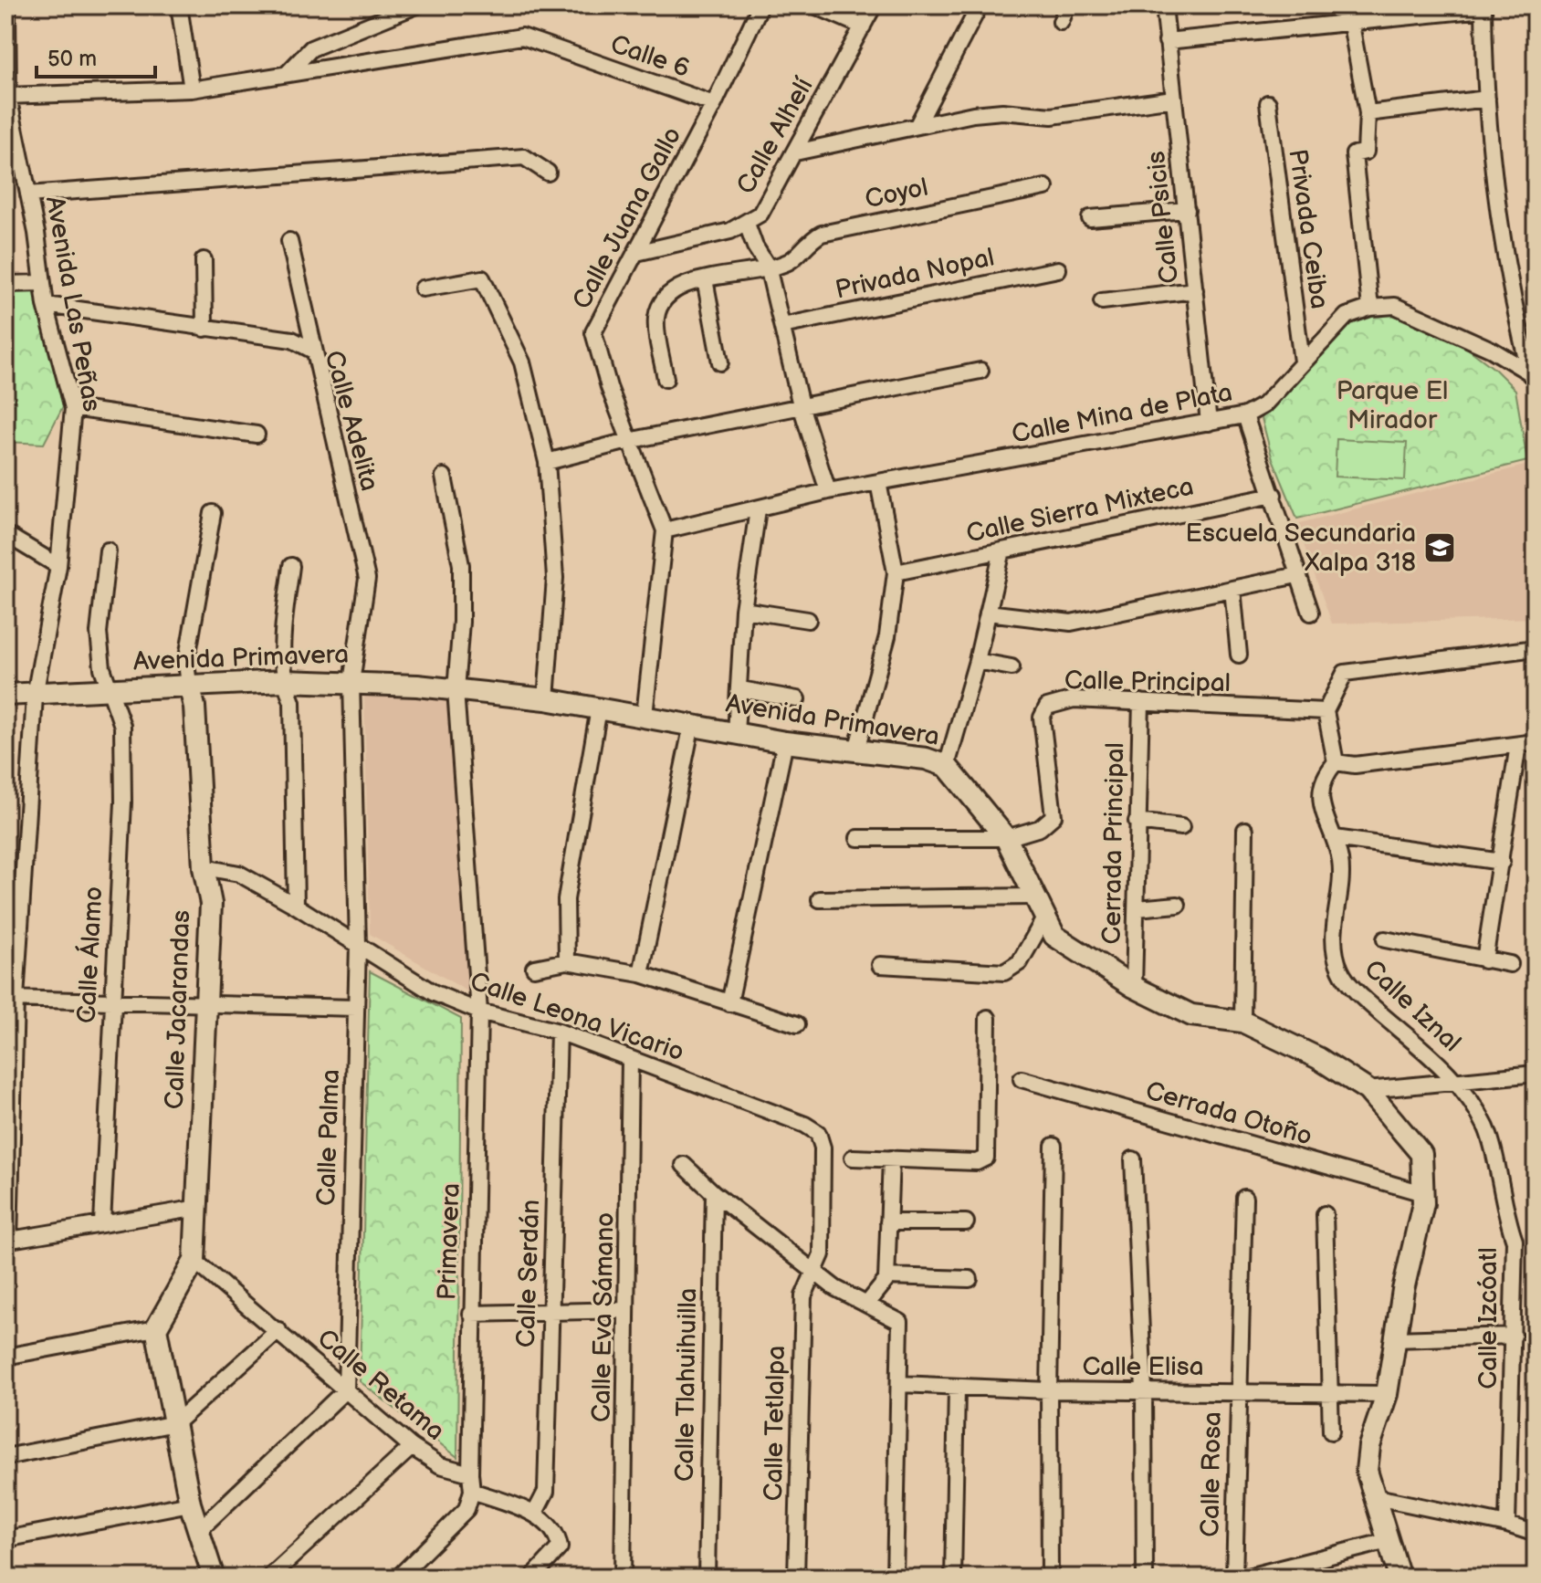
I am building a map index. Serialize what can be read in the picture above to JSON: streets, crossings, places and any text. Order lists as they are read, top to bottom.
{
  "streets": {
    "street": [
      "Calle 6",
      "Calle Alhelí",
      "Coyol",
      "Calle Psicis",
      "Calle Juana Gallo",
      "Privada Ceiba",
      "Privada Nopal",
      "Avenida Las Peñas",
      "Calle Mina de Plata",
      "Calle Adelita",
      "Calle Sierra Mixteca",
      "Avenida Primavera",
      "Calle Principal",
      "Cerrada Principal",
      "Calle Álamo",
      "Calle Iznal",
      "Calle Jacarandas",
      "Calle Leona Vicario",
      "Cerrada Otoño",
      "Calle Palma",
      "Primavera",
      "Calle Serdán",
      "Calle Eva Sámano",
      "Calle Izcóatl",
      "Calle Elisa",
      "Calle Retama",
      "Calle Tlahuihuilla",
      "Calle Tetlalpa",
      "Calle Rosa"
    ]
  },
  "crossings": [
    ["Calle 6", "Calle Juana Gallo"],
    ["Calle 6", "Avenida Las Peñas"],
    ["Calle Alhelí", "Calle Juana Gallo"],
    ["Calle Psicis", "Calle Mina de Plata"],
    ["Calle Juana Gallo", "Calle Mina de Plata"],
    ["Calle Juana Gallo", "Avenida Primavera"],
    ["Privada Ceiba", "Calle Mina de Plata"],
    ["Avenida Las Peñas", "Calle Adelita"],
    ["Avenida Las Peñas", "Avenida Primavera"],
    ["Calle Adelita", "Avenida Primavera"],
    ["Calle Adelita", "Calle Palma"],
    ["Avenida Primavera", "Calle Principal"],
    ["Avenida Primavera", "Cerrada Principal"],
    ["Avenida Primavera", "Calle Álamo"],
    ["Avenida Primavera", "Calle Jacarandas"],
    ["Avenida Primavera", "Cerrada Otoño"],
    ["Avenida Primavera", "Calle Palma"],
    ["Avenida Primavera", "Primavera"],
    ["Avenida Primavera", "Calle Elisa"],
    ["Calle Principal", "Cerrada Principal"],
    ["Calle Iznal", "Calle Izcóatl"],
    ["Calle Jacarandas", "Calle Leona Vicario"],
    ["Calle Jacarandas", "Calle Retama"],
    ["Calle Leona Vicario", "Calle Palma"],
    ["Calle Leona Vicario", "Primavera"],
    ["Calle Leona Vicario", "Calle Serdán"],
    ["Calle Leona Vicario", "Calle Eva Sámano"],
    ["Calle Leona Vicario", "Calle Tetlalpa"],
    ["Calle Palma", "Calle Retama"],
    ["Primavera", "Calle Retama"],
    ["Calle Elisa", "Calle Rosa"]
  ],
  "parks": ["Parque El Mirador"],
  "places": {
    "school or university": ["Escuela Secundaria Xalpa 318"]
  },
  "scale_bar": "50 m"
}
